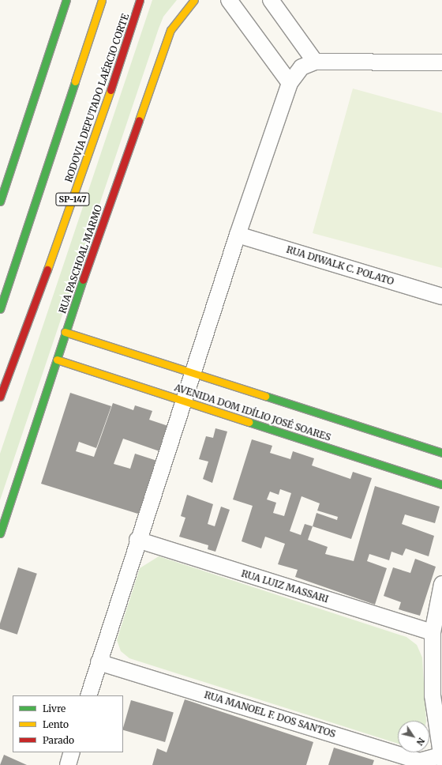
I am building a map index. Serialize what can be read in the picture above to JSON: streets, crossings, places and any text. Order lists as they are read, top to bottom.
{
  "streets": {
    "main road": [
      "RODOVIA DEPUTADO LAÉRCIO CORTE",
      "SP-147",
      "RUA PASCHOAL MARMO",
      "AVENIDA DOM IDÍLIO JOSÉ SOARES"
    ],
    "street": ["RUA DIWALK C. POLATO", "RUA LUIZ MASSARI", "RUA MANOEL F. DOS SANTOS"]
  },
  "crossings": [
    ["RUA PASCHOAL MARMO", "AVENIDA DOM IDÍLIO JOSÉ SOARES"]
  ],
  "legend": ["Livre", "Lento", "Parado"],
  "north": "bottom right"
}
